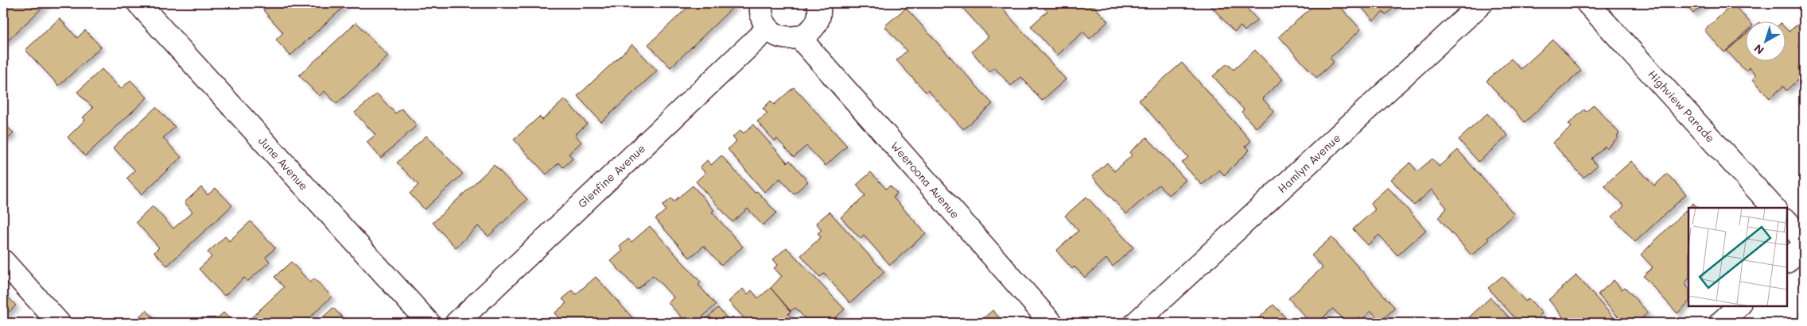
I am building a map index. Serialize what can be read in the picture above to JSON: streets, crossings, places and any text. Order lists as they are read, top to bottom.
{
  "streets": {
    "street": [
      "Highview Parade",
      "June Avenue",
      "Hamlyn Avenue",
      "Glenfine Avenue",
      "Weeroona Avenue"
    ]
  },
  "north": "bottom left"
}
